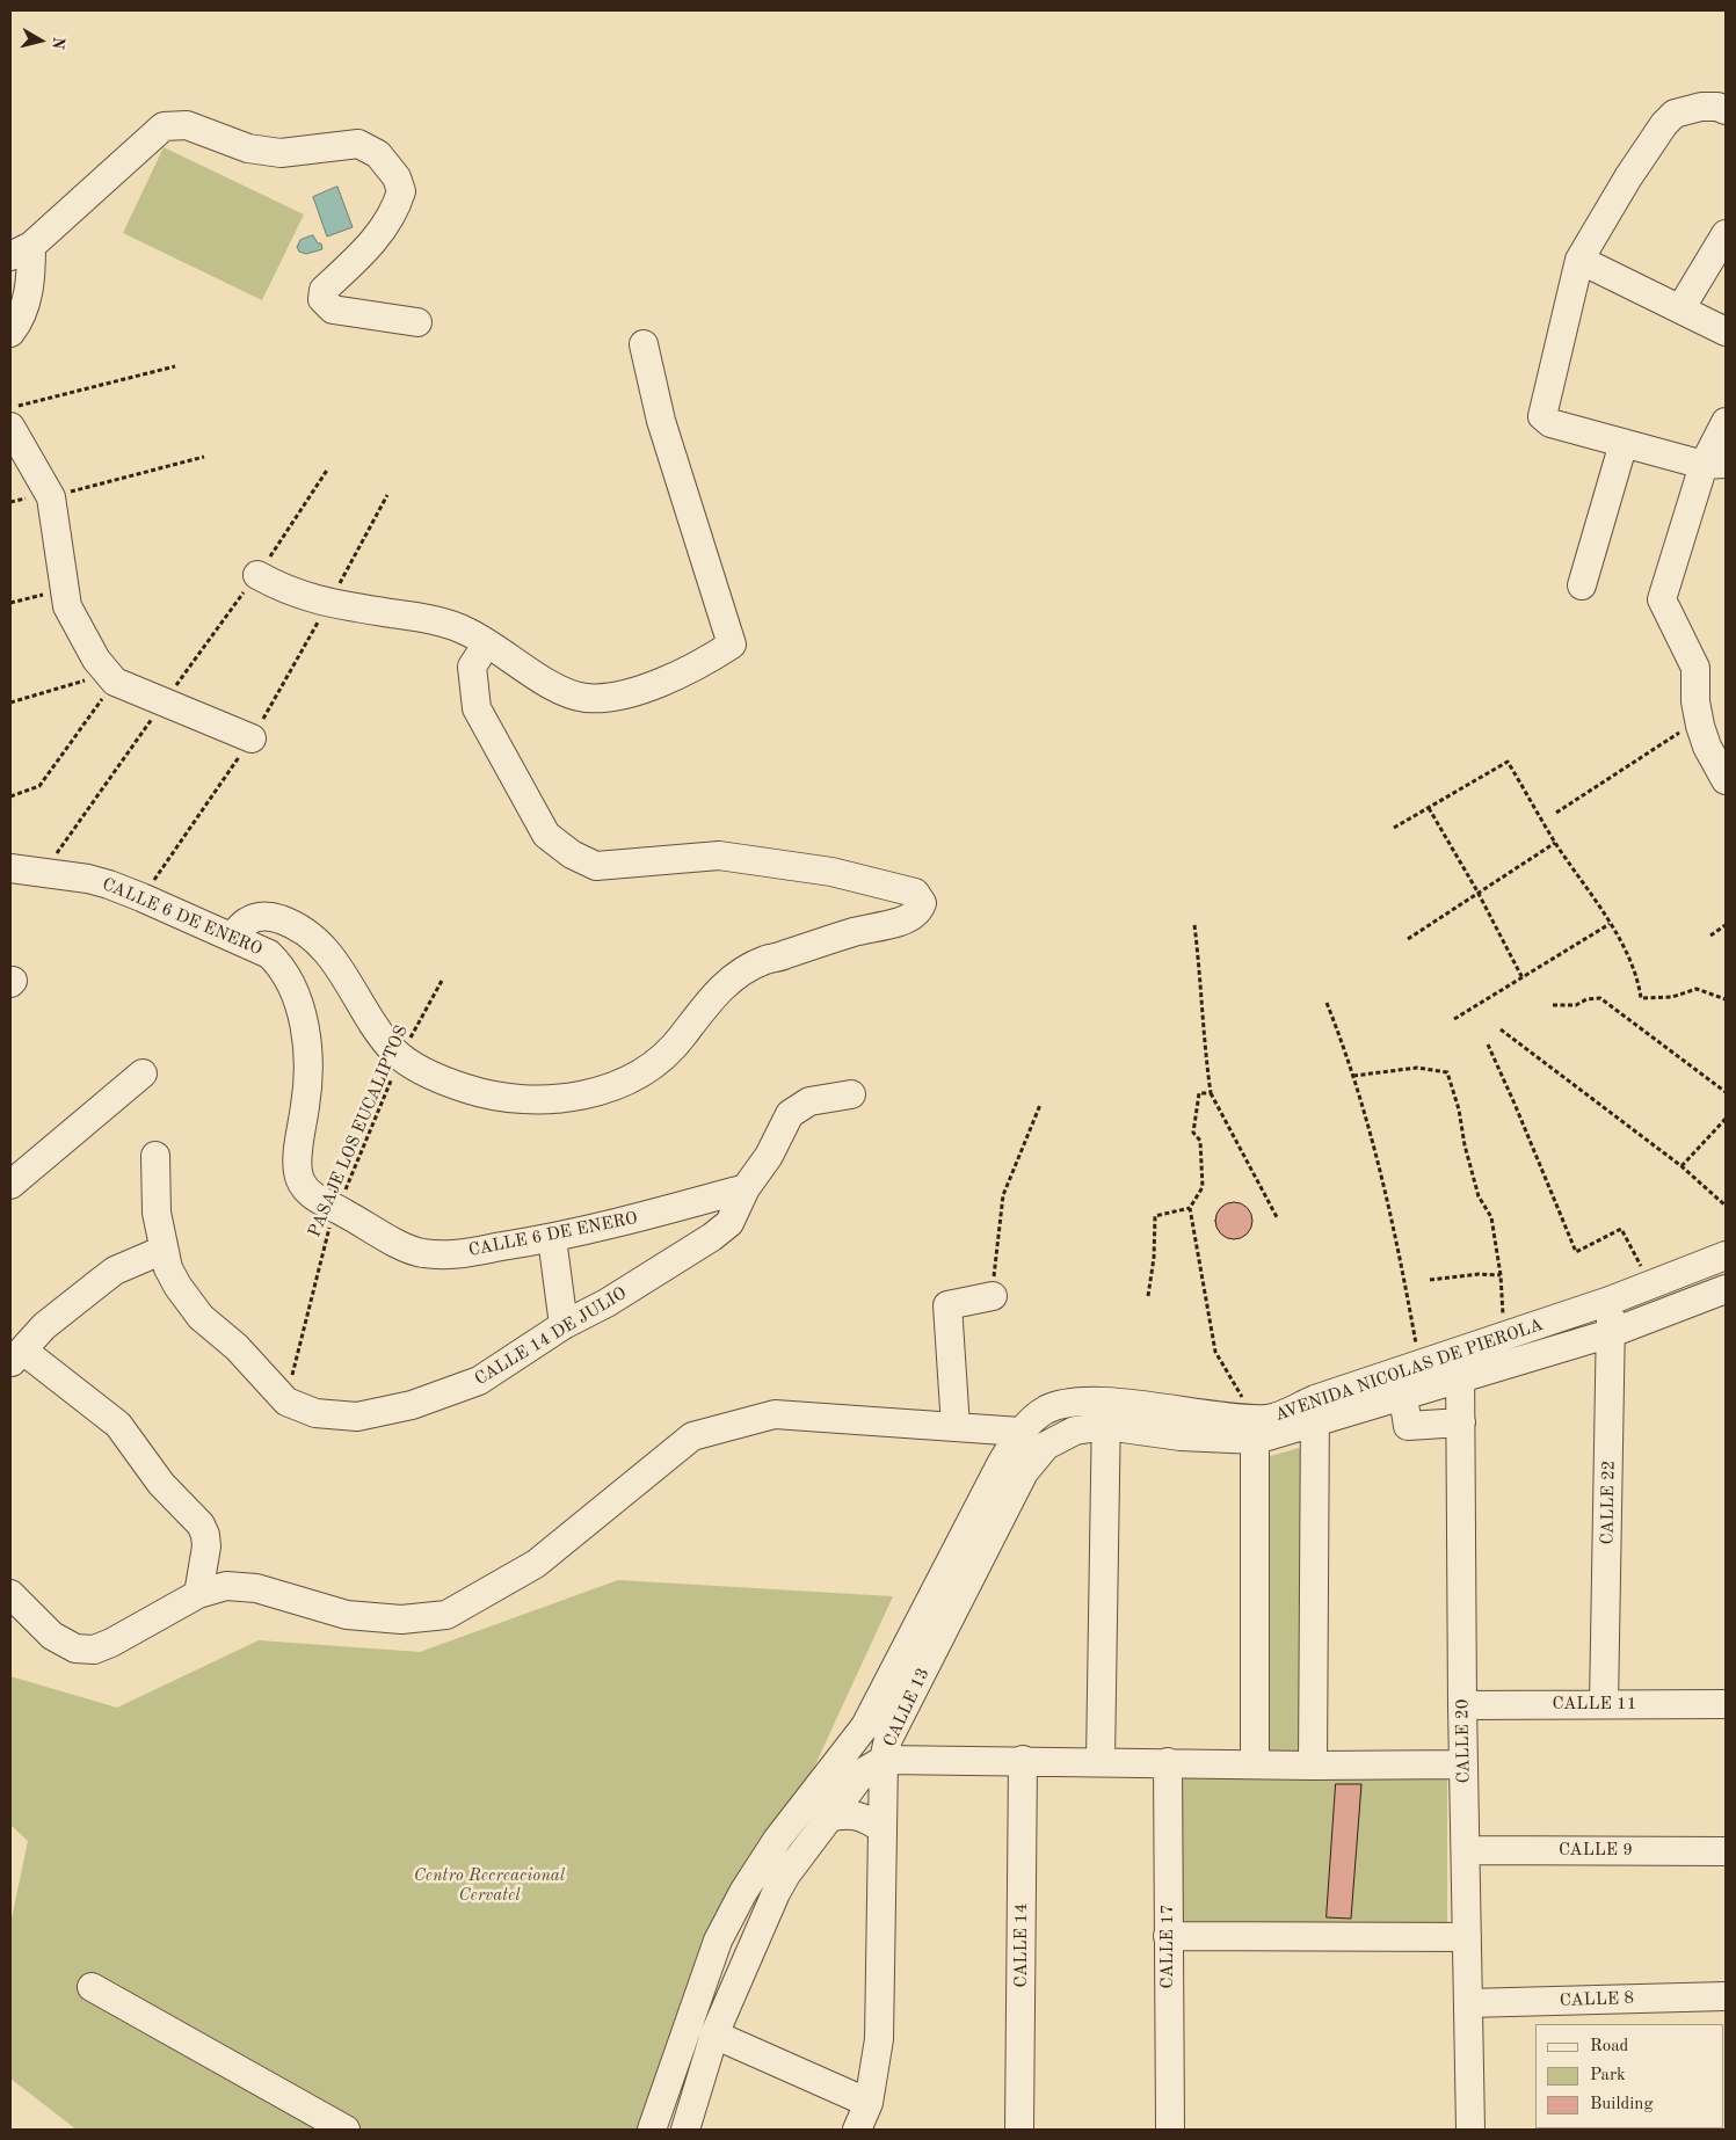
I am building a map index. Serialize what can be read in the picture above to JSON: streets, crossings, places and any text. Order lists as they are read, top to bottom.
{
  "streets": {
    "street": [
      "CALLE 6 DE ENERO",
      "CALLE 14 DE JULIO",
      "AVENIDA NICOLAS DE PIEROLA",
      "CALLE 22",
      "CALLE 11",
      "CALLE 13",
      "CALLE 20",
      "CALLE 9",
      "CALLE 14",
      "CALLE 17",
      "CALLE 8"
    ],
    "path": ["PASAJE LOS EUCALIPTOS"]
  },
  "crossings": [
    ["CALLE 6 DE ENERO", "PASAJE LOS EUCALIPTOS"],
    ["CALLE 6 DE ENERO", "CALLE 14 DE JULIO"],
    ["PASAJE LOS EUCALIPTOS", "CALLE 14 DE JULIO"],
    ["AVENIDA NICOLAS DE PIEROLA", "CALLE 22"],
    ["AVENIDA NICOLAS DE PIEROLA", "CALLE 13"],
    ["AVENIDA NICOLAS DE PIEROLA", "CALLE 20"],
    ["CALLE 22", "CALLE 11"],
    ["CALLE 11", "CALLE 20"],
    ["CALLE 20", "CALLE 9"],
    ["CALLE 20", "CALLE 8"]
  ],
  "parks": ["Centro Recreacional Cervatel"],
  "legend": ["Road", "Park", "Building"],
  "north": "right"
}
